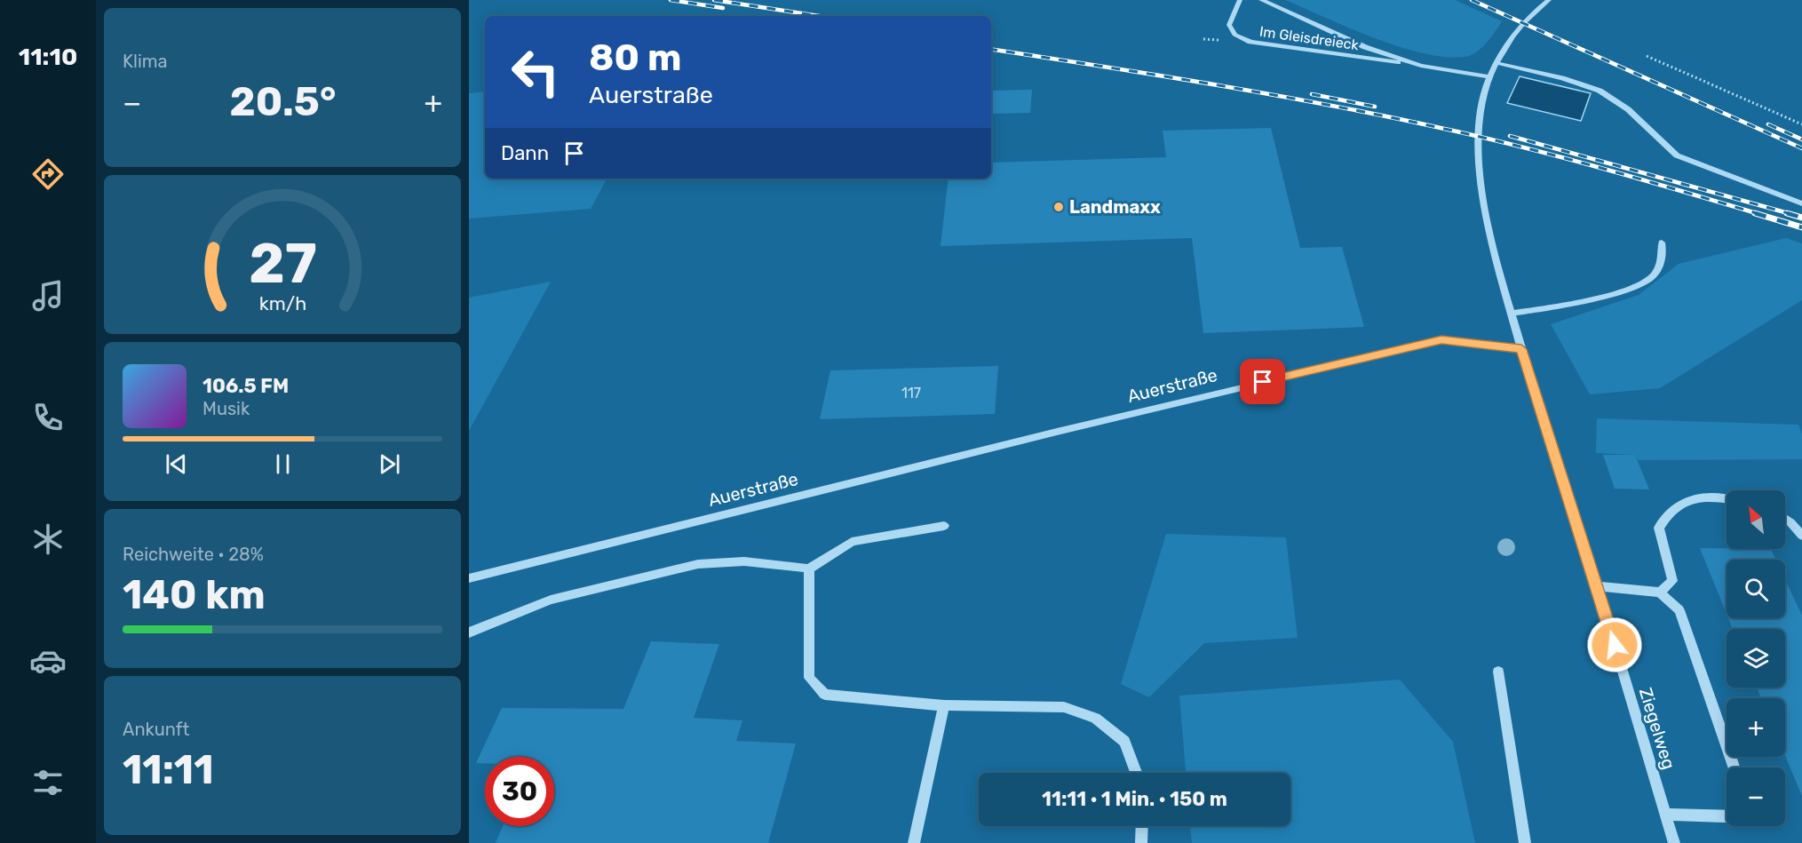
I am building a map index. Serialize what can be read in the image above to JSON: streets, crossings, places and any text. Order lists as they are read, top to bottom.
{
  "streets": {
    "street": ["Im Gleisdreieck", "Auerstraße", "Ziegelweg"]
  },
  "crossings": [
    ["Auerstraße", "Ziegelweg"]
  ],
  "places": ["Landmaxx"],
  "house_numbers": ["117"],
  "north": "top left",
  "page": {
    "tabs": "11:10",
    "tile": [
      "Klima",
      ["Reichweite · 28%", "140 km"],
      ["Ankunft", "11:11"]
    ],
    "turn": ["80 m", "Auerstraße"],
    "heat": ["−", "20.5°", "+"],
    "then": "Dann",
    "song": ["106.5 FM", "Musik"],
    "map_buttons": ["+", "−"],
    "limit": "30",
    "trip": "11:11 · 1 Min. · 150 m",
    "gauge": ["27", "km/h"]
  }
}
